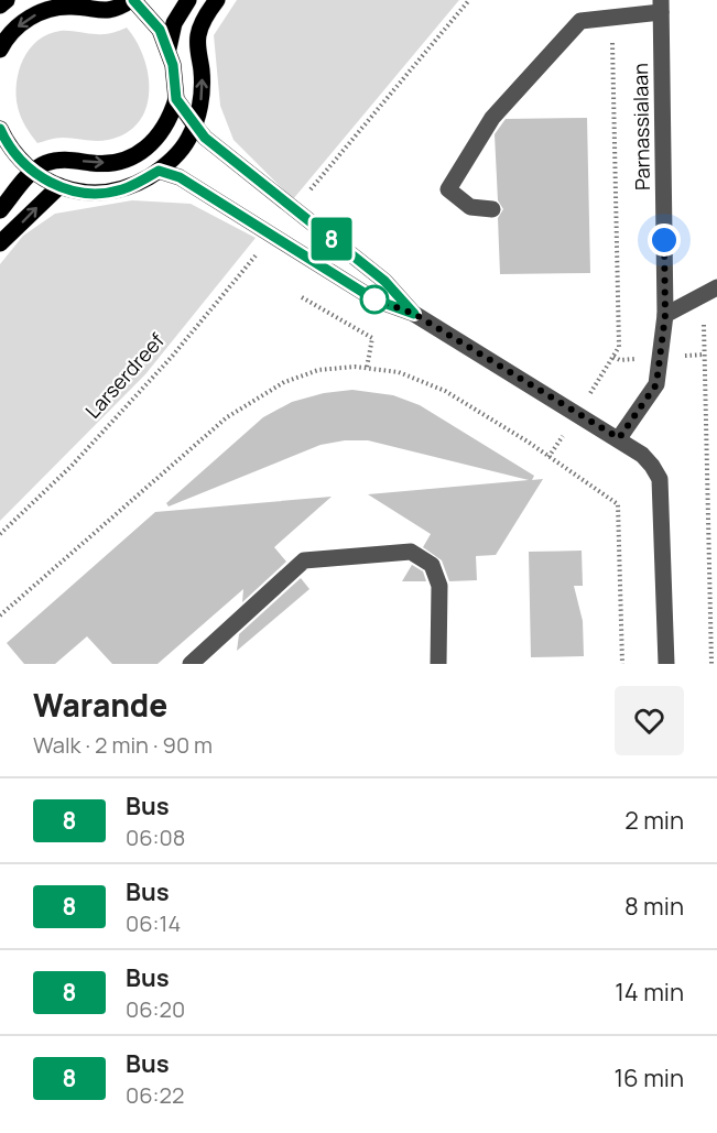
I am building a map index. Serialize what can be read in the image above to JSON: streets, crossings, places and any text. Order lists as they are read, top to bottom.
{
  "streets": {
    "street": ["Parnassialaan"],
    "path": ["Larserdreef"]
  },
  "lines": ["bus line 8"],
  "page": {
    "on_map": "8",
    "heading": ["Warande", "Walk · 2 min · 90 m"],
    "list": [
      {
        "mark": "8",
        "name": "Bus",
        "note": "06:08",
        "value": "2 min"
      },
      {
        "mark": "8",
        "name": "Bus",
        "note": "06:14",
        "value": "8 min"
      },
      {
        "mark": "8",
        "name": "Bus",
        "note": "06:20",
        "value": "14 min"
      },
      {
        "mark": "8",
        "name": "Bus",
        "note": "06:22",
        "value": "16 min"
      }
    ]
  }
}
